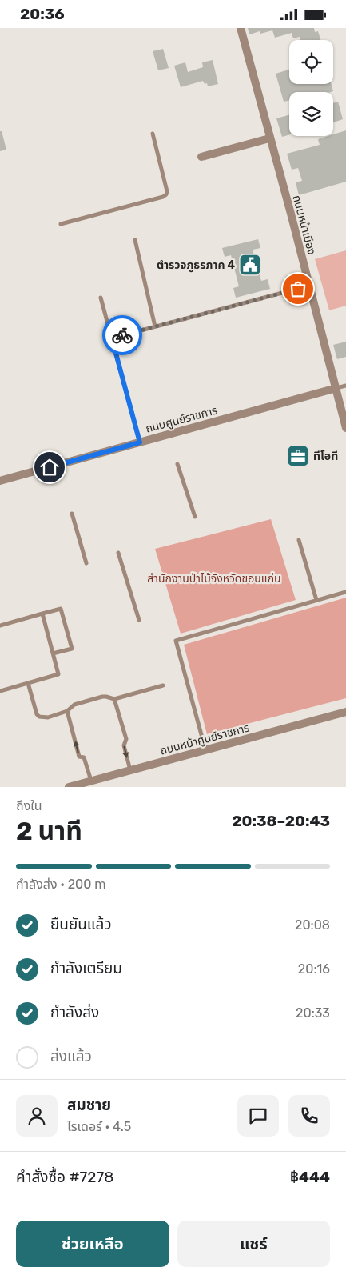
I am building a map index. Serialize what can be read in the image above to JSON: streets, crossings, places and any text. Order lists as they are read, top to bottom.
{
  "streets": {
    "street": ["ถนนหน้าเมือง", "ถนนศูนย์ราชการ", "ถนนหน้าศูนย์ราชการ"]
  },
  "crossings": [
    ["ถนนหน้าเมือง", "ถนนศูนย์ราชการ"]
  ],
  "parks": ["สำนักงานป่าไม้จังหวัดขอนแก่น"],
  "places": {
    "public building": ["ตำรวจภูธรภาค 4"],
    "office": ["ทีโอที"]
  },
  "page": {
    "status": "20:36",
    "heading": ["2 นาที", "ถึงใน", "20:38–20:43"],
    "panel": [
      "สมชาย",
      "ไรเดอร์ · 4.5",
      "คำสั่งซื้อ #7278",
      "฿444"
    ],
    "bar": "กำลังส่ง · 200 m",
    "list": [
      ["ยืนยันแล้ว", "20:08"],
      ["กำลังเตรียม", "20:16"],
      ["กำลังส่ง", "20:33"],
      "ส่งแล้ว"
    ],
    "buttons": ["ช่วยเหลือ", "แชร์"]
  }
}
